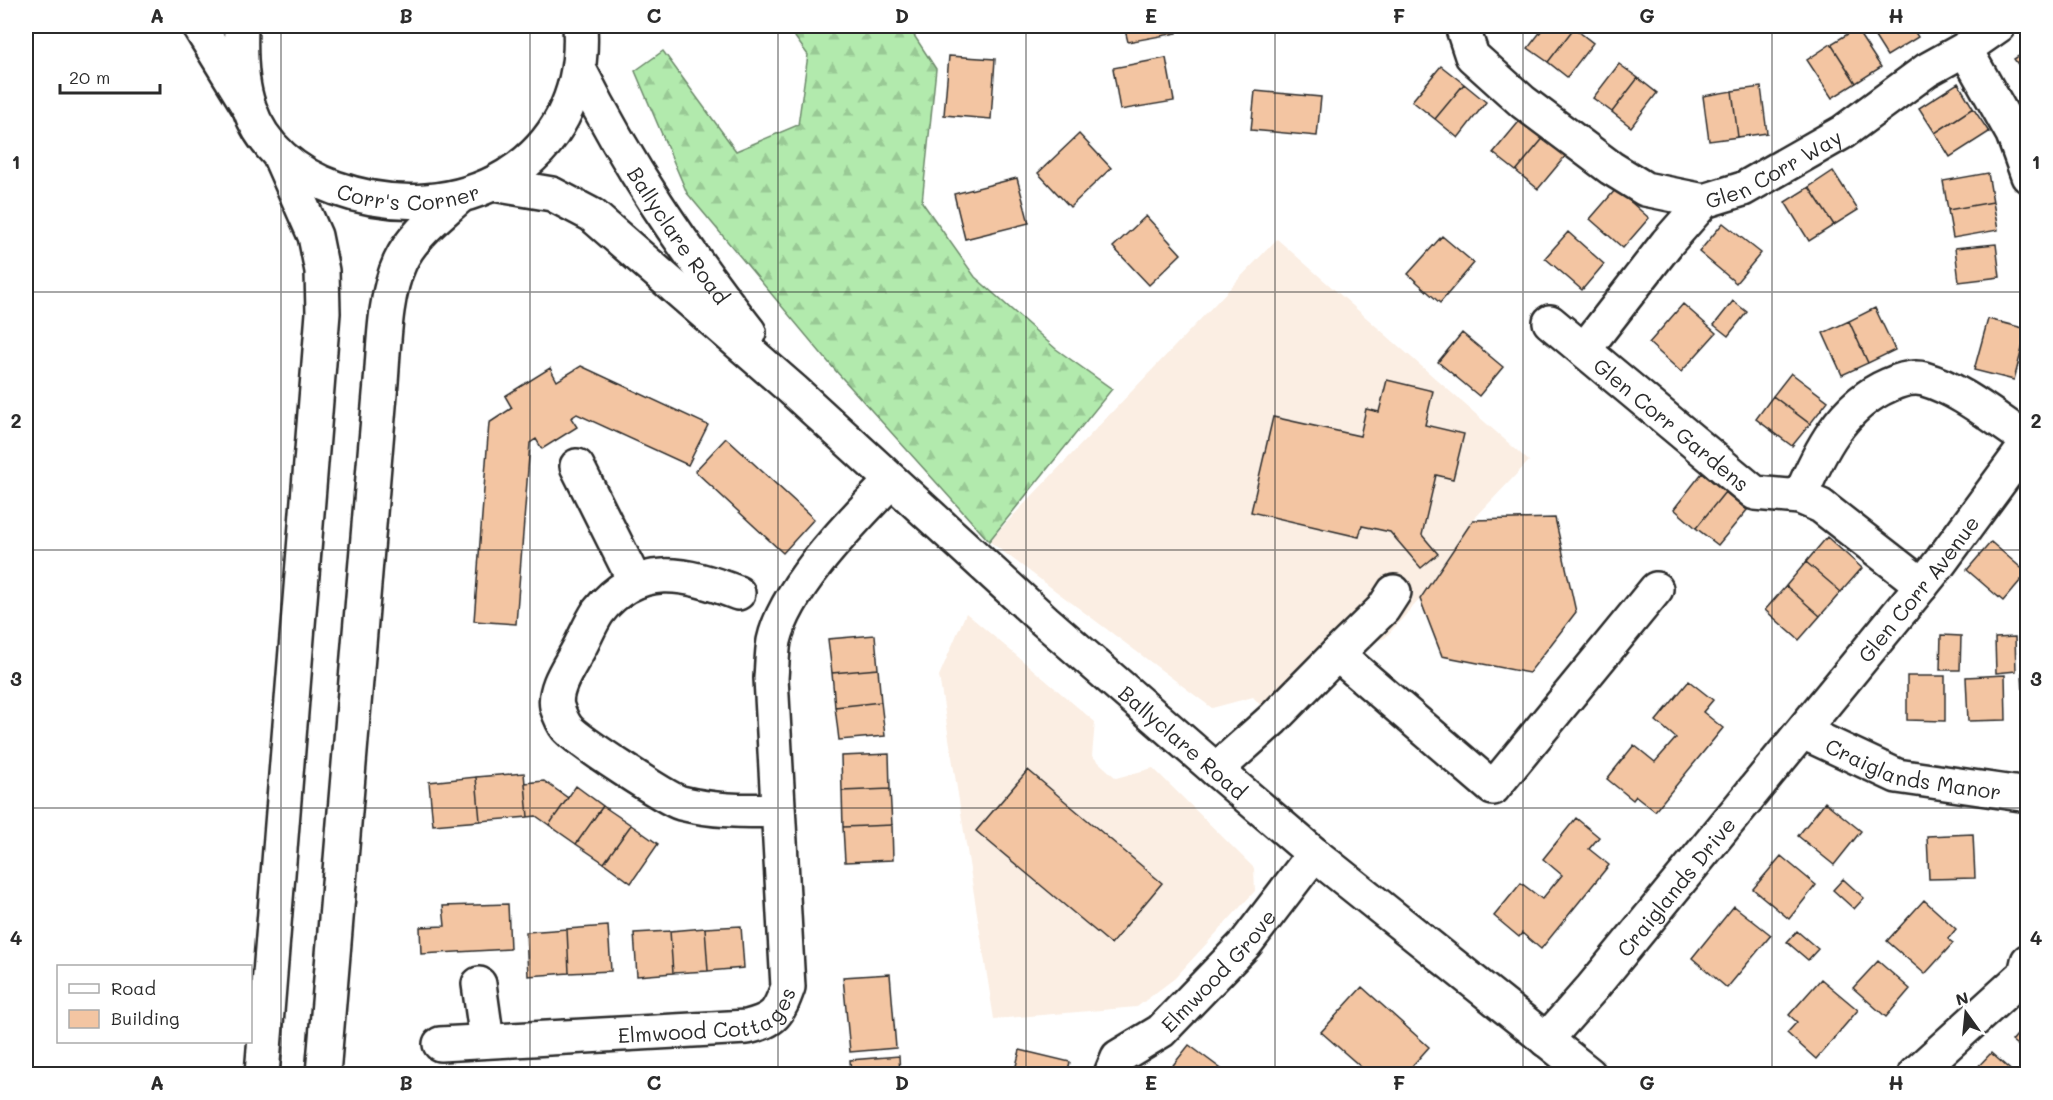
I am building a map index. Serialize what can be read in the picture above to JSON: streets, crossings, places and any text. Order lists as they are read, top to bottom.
{
  "streets": {
    "main road": [
      "Glen Corr Way",
      "Corr's Corner",
      "Ballyclare Road",
      "Glen Corr Gardens",
      "Glen Corr Avenue",
      "Craiglands Manor",
      "Craiglands Drive",
      "Elmwood Grove",
      "Elmwood Cottages"
    ]
  },
  "crossings": [
    ["Glen Corr Way", "Glen Corr Gardens"],
    ["Corr's Corner", "Ballyclare Road"],
    ["Ballyclare Road", "Craiglands Drive"],
    ["Ballyclare Road", "Elmwood Grove"],
    ["Ballyclare Road", "Elmwood Cottages"],
    ["Glen Corr Gardens", "Glen Corr Avenue"],
    ["Glen Corr Avenue", "Craiglands Manor"],
    ["Glen Corr Avenue", "Craiglands Drive"],
    ["Craiglands Manor", "Craiglands Drive"]
  ],
  "legend": ["Road", "Building"],
  "scale_bar": "20 m",
  "north": "top",
  "grid": {
    "columns": [
      "A",
      "B",
      "C",
      "D",
      "E",
      "F",
      "G",
      "H"
    ],
    "rows": [
      "1",
      "2",
      "3",
      "4"
    ]
  }
}
